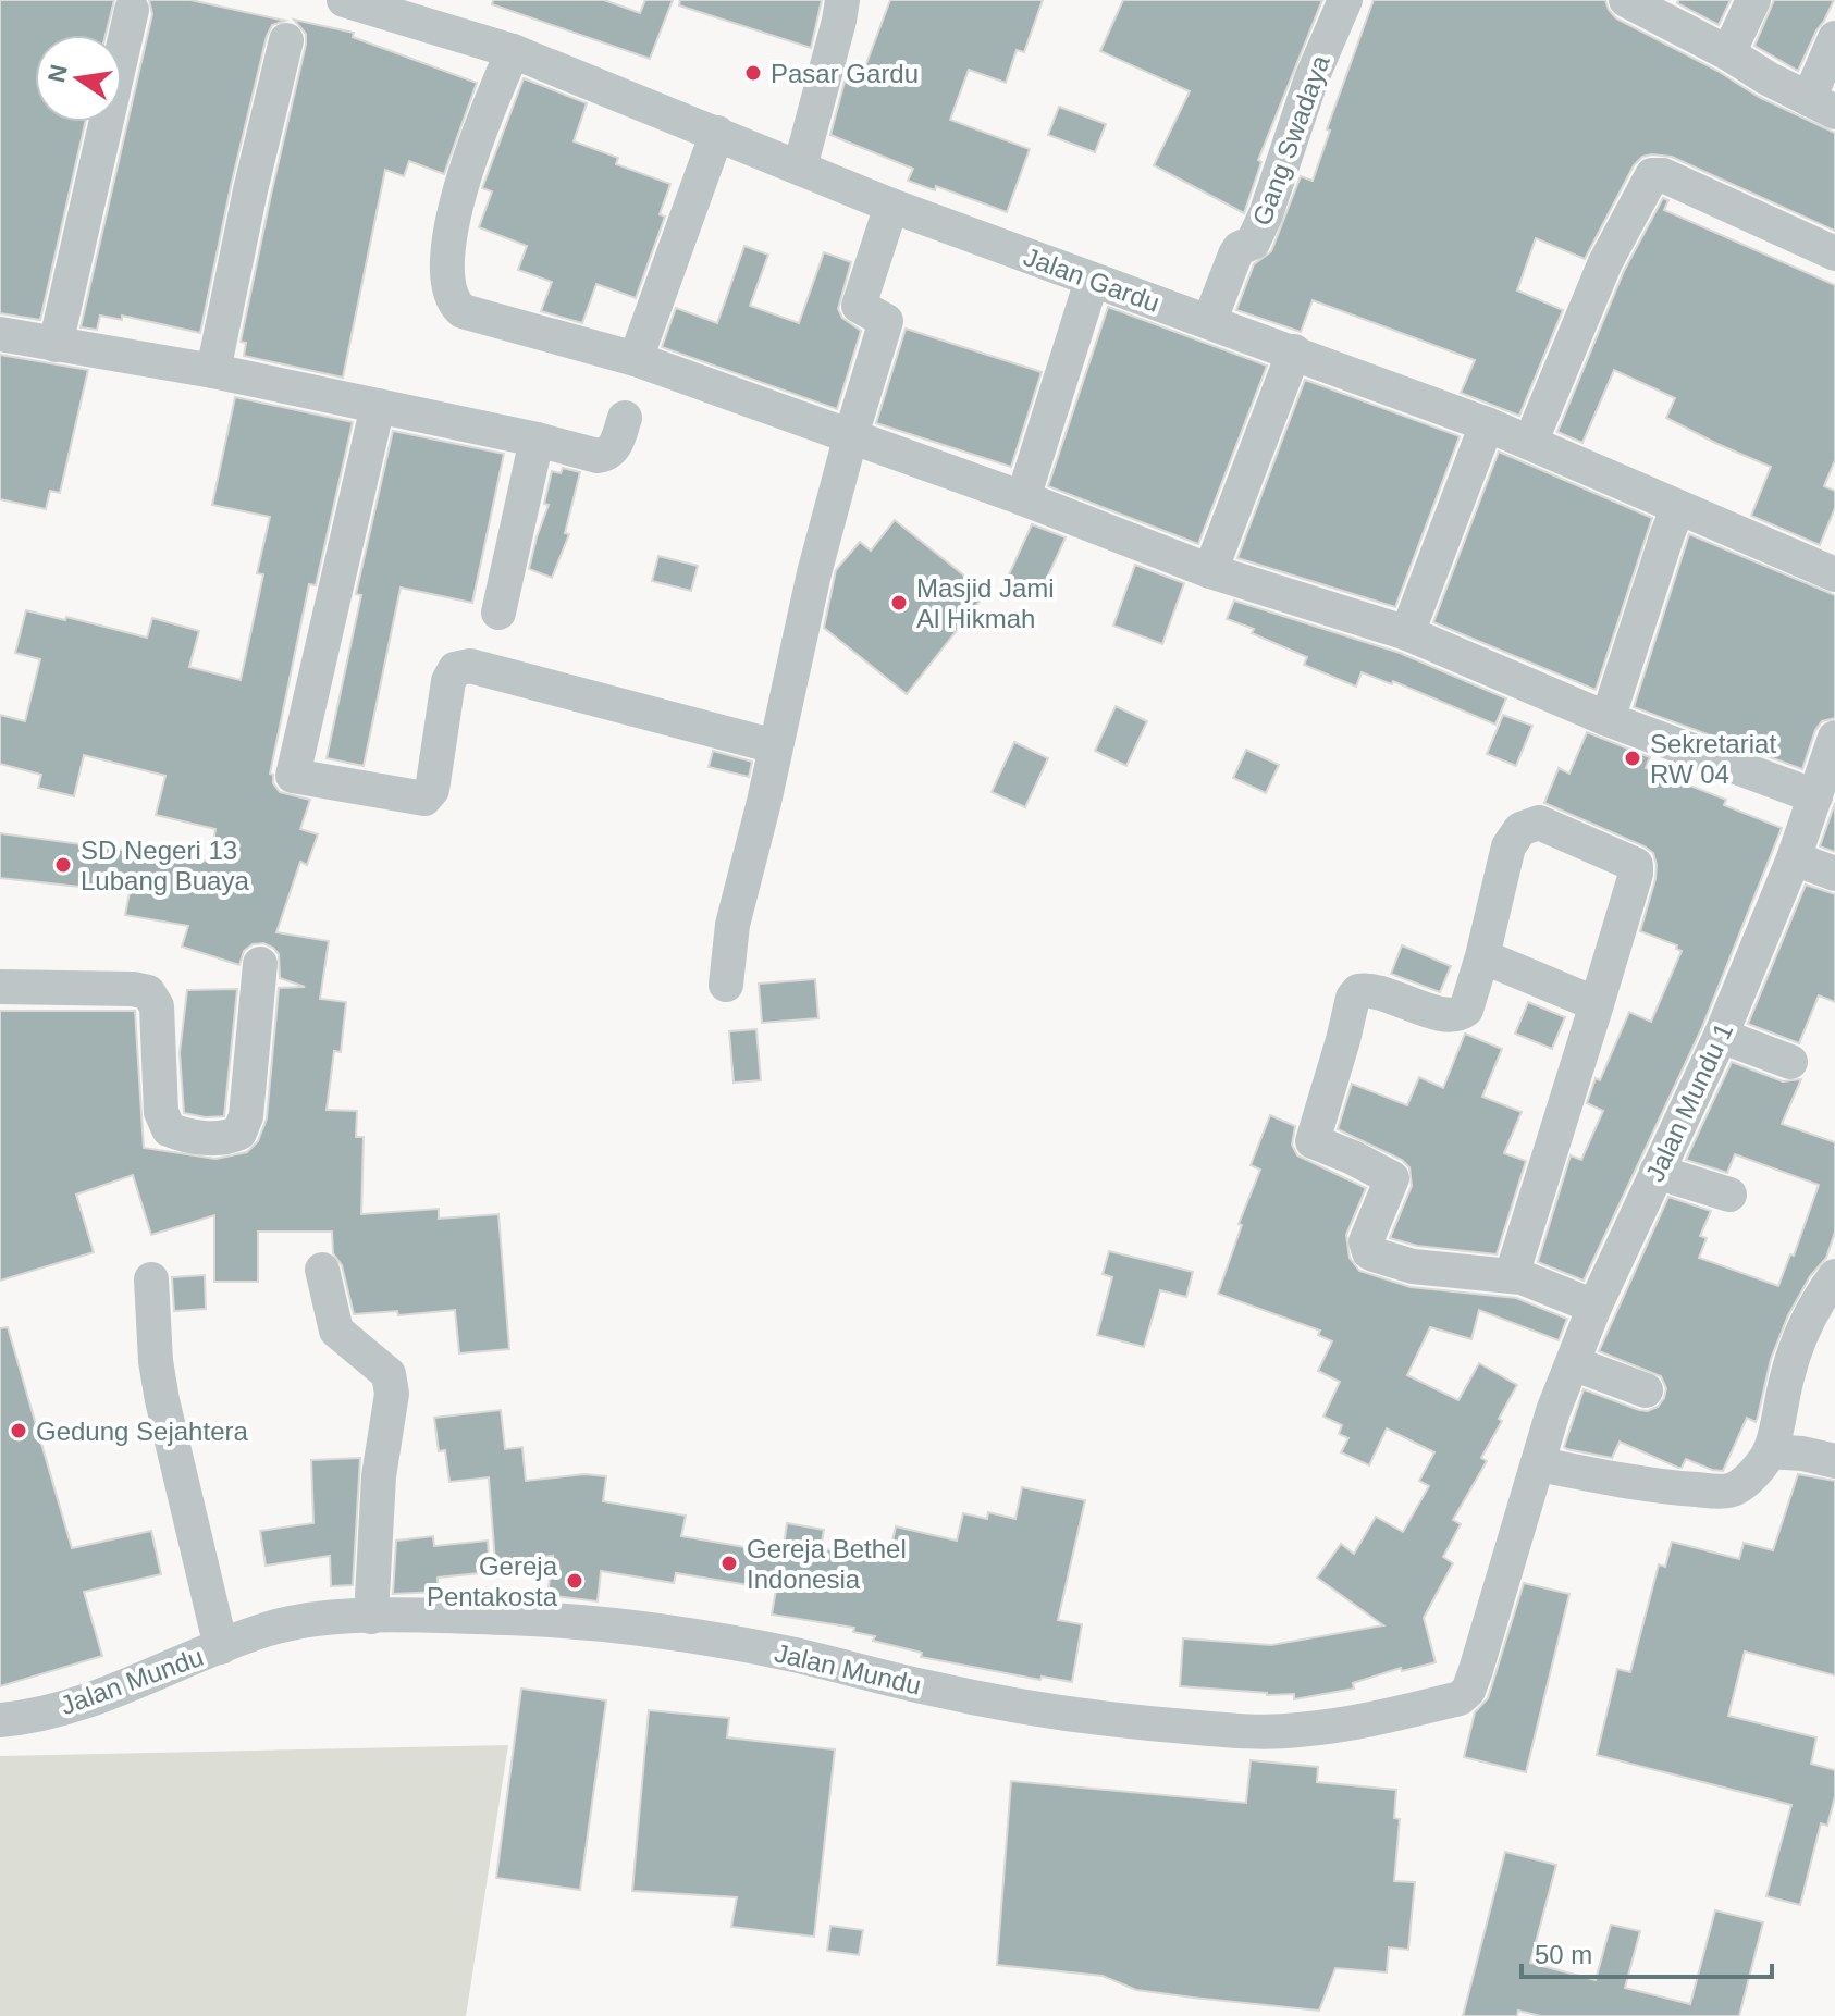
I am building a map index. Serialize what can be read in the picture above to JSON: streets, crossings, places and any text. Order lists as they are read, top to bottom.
{
  "streets": {
    "street": [
      "Gang Swadaya",
      "Jalan Gardu",
      "Jalan Mundu 1",
      "Jalan Mundu"
    ]
  },
  "crossings": [
    ["Gang Swadaya", "Jalan Gardu"],
    ["Jalan Mundu 1", "Jalan Mundu"]
  ],
  "places": [
    "Pasar Gardu",
    "Masjid Jami Al Hikmah",
    "Sekretariat RW 04",
    "SD Negeri 13 Lubang Buaya",
    "Gedung Sejahtera",
    "Gereja Bethel Indonesia",
    "Gereja Pentakosta"
  ],
  "scale_bar": "50 m",
  "north": "left"
}
